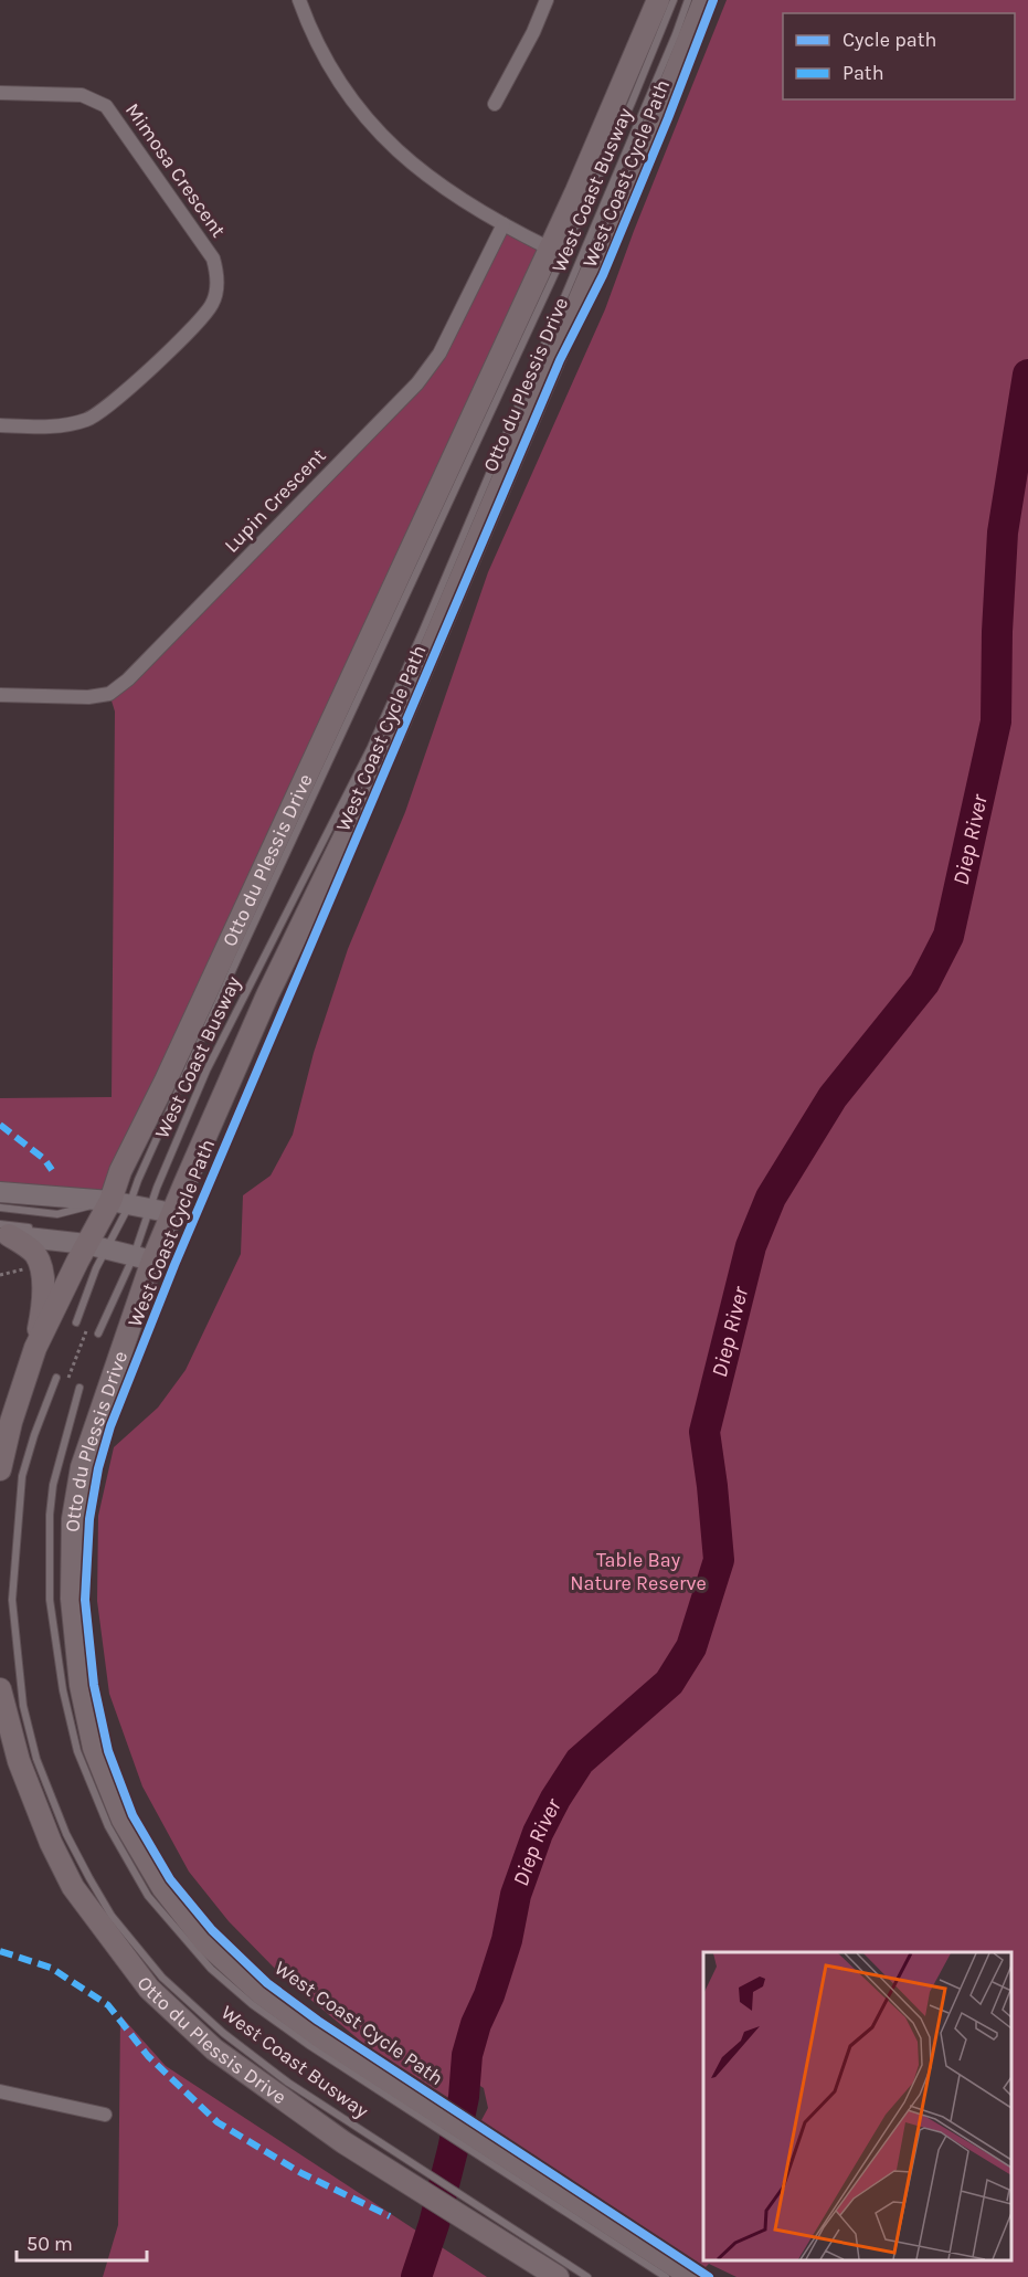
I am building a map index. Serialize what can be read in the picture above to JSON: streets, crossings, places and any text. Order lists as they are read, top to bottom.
{
  "streets": {
    "main road": ["Otto du Plessis Drive"],
    "street": ["Mimosa Crescent", "Lupin Crescent"],
    "lane": ["West Coast Busway"],
    "cycle path": ["West Coast Cycle Path"]
  },
  "crossings": [
    ["West Coast Busway", "Otto du Plessis Drive"]
  ],
  "water": ["Diep River"],
  "parks": ["Table Bay Nature Reserve"],
  "legend": ["Cycle path", "Path"],
  "scale_bar": "50 m"
}
